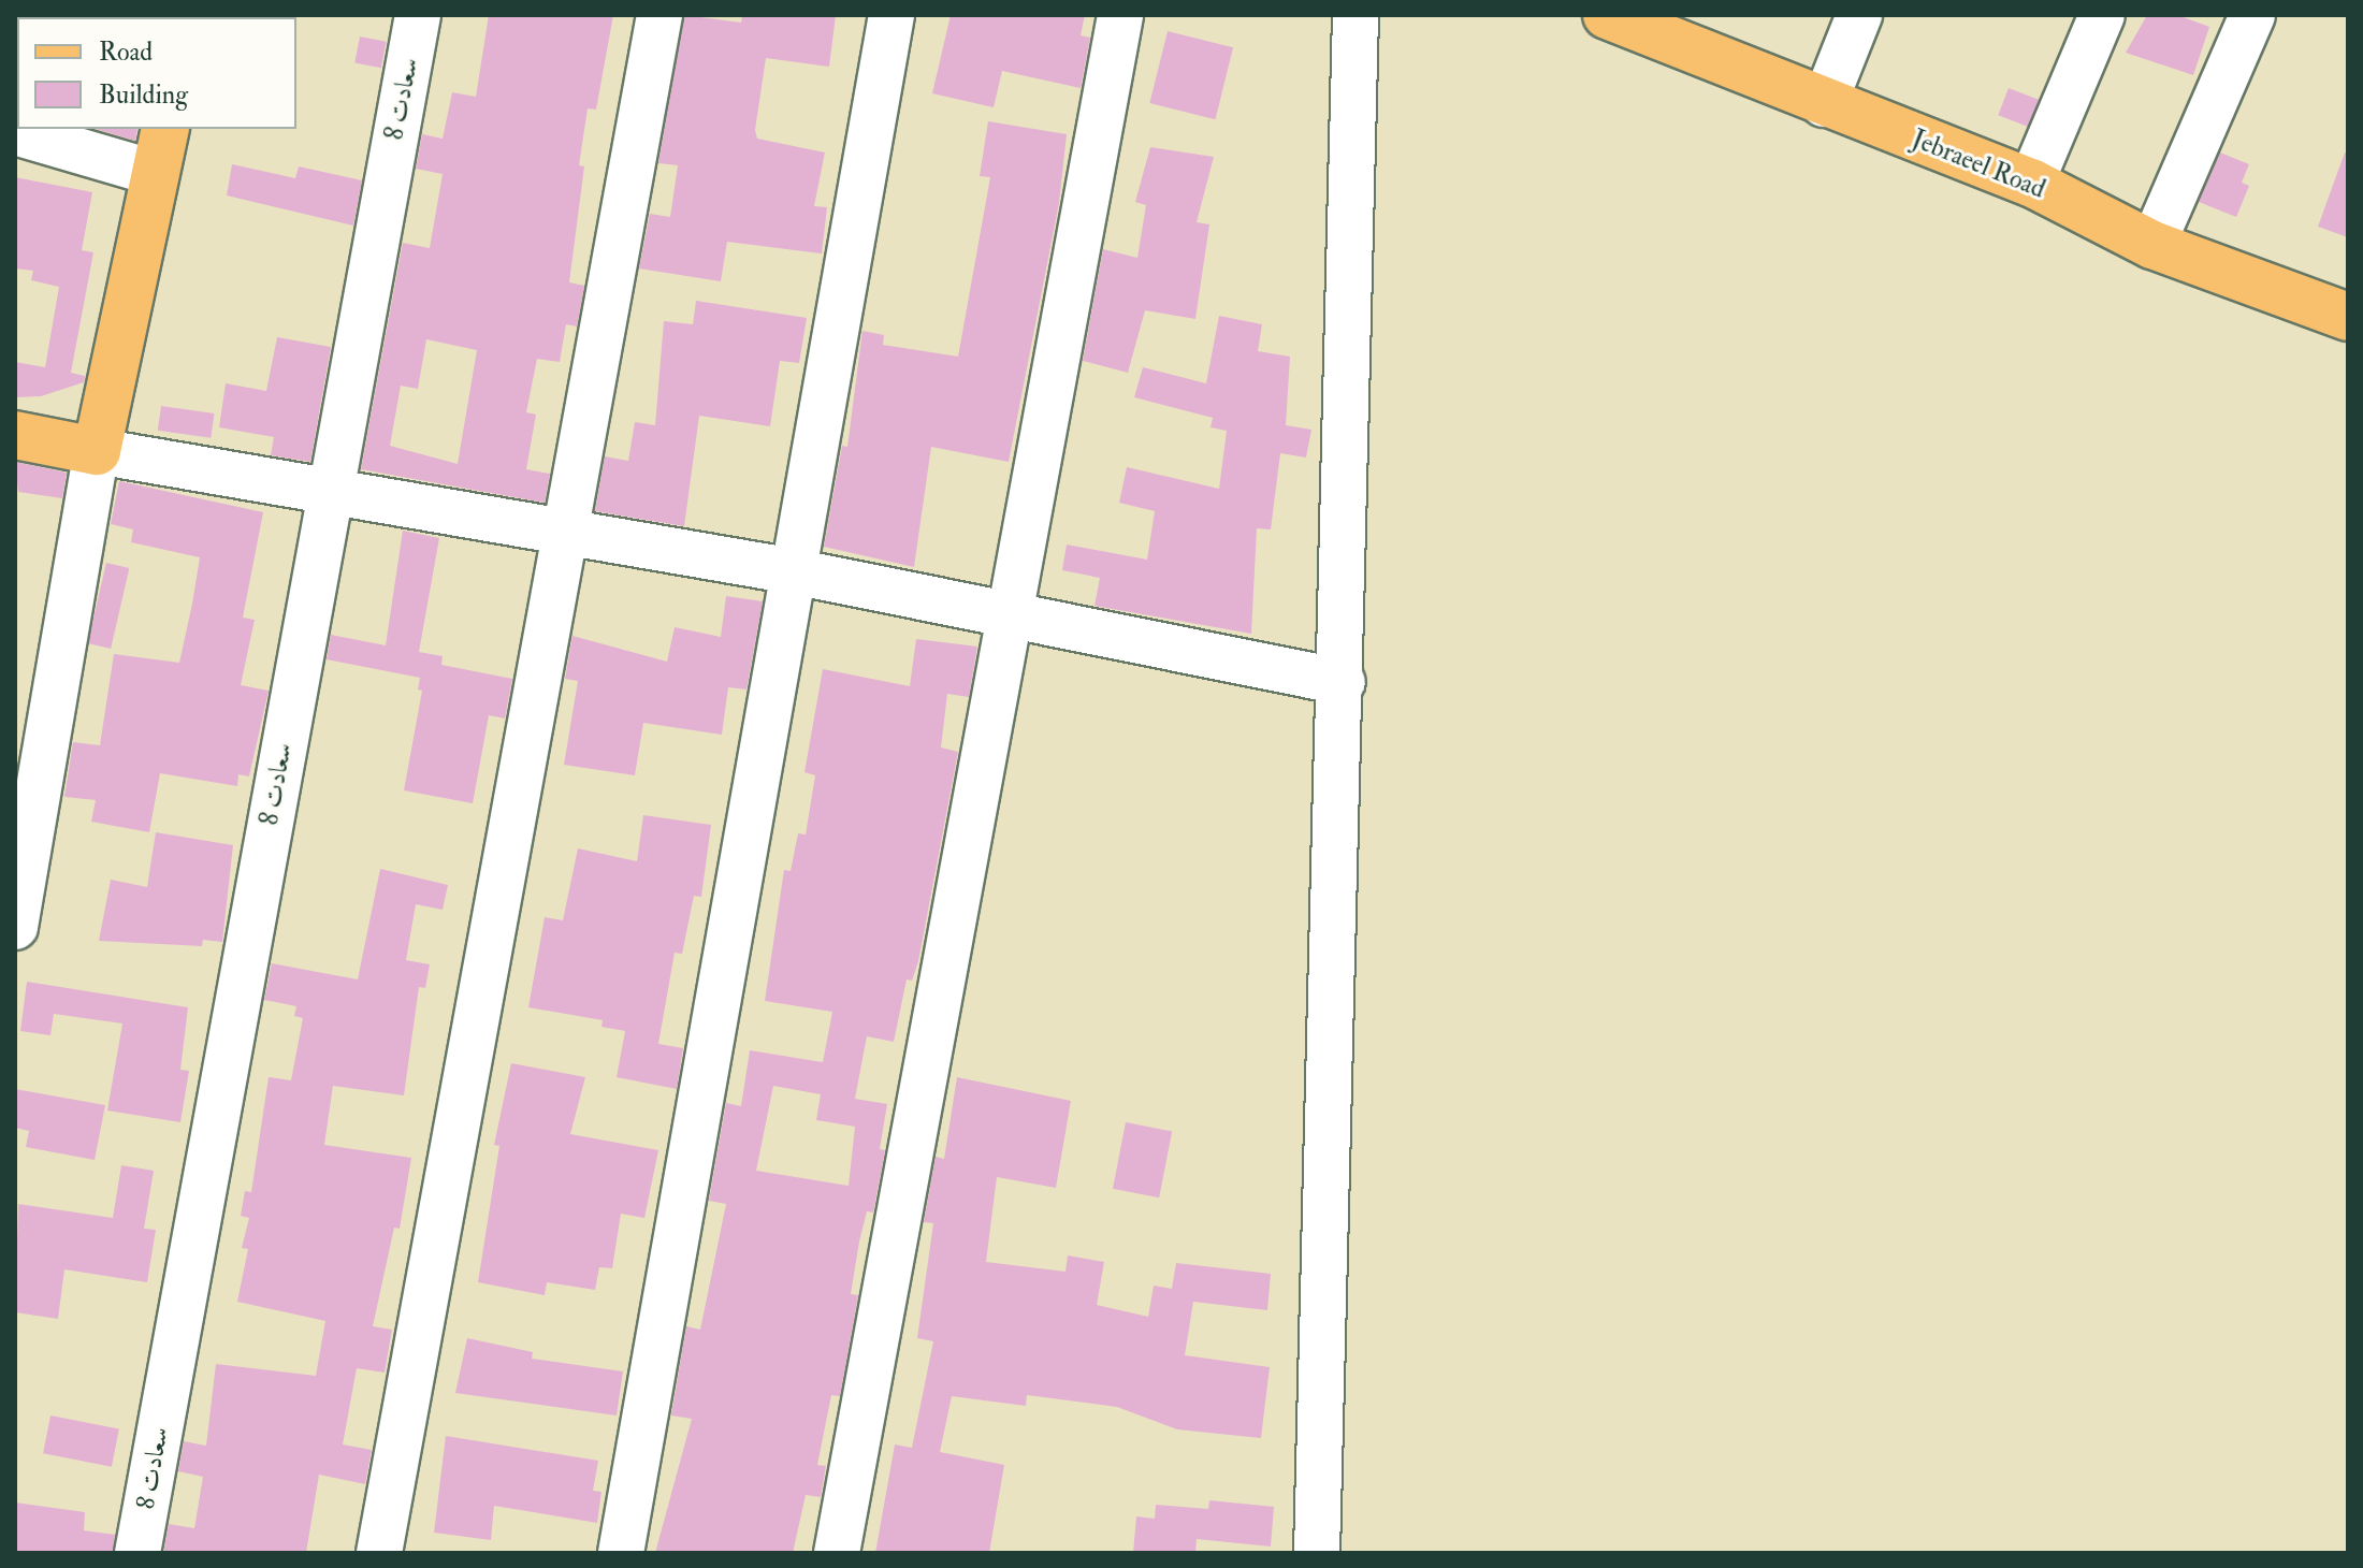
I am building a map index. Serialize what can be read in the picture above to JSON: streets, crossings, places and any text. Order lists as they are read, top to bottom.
{
  "streets": {
    "main road": ["Jebraeel Road"],
    "street": ["سعادت 8"]
  },
  "legend": ["Road", "Building"]
}
